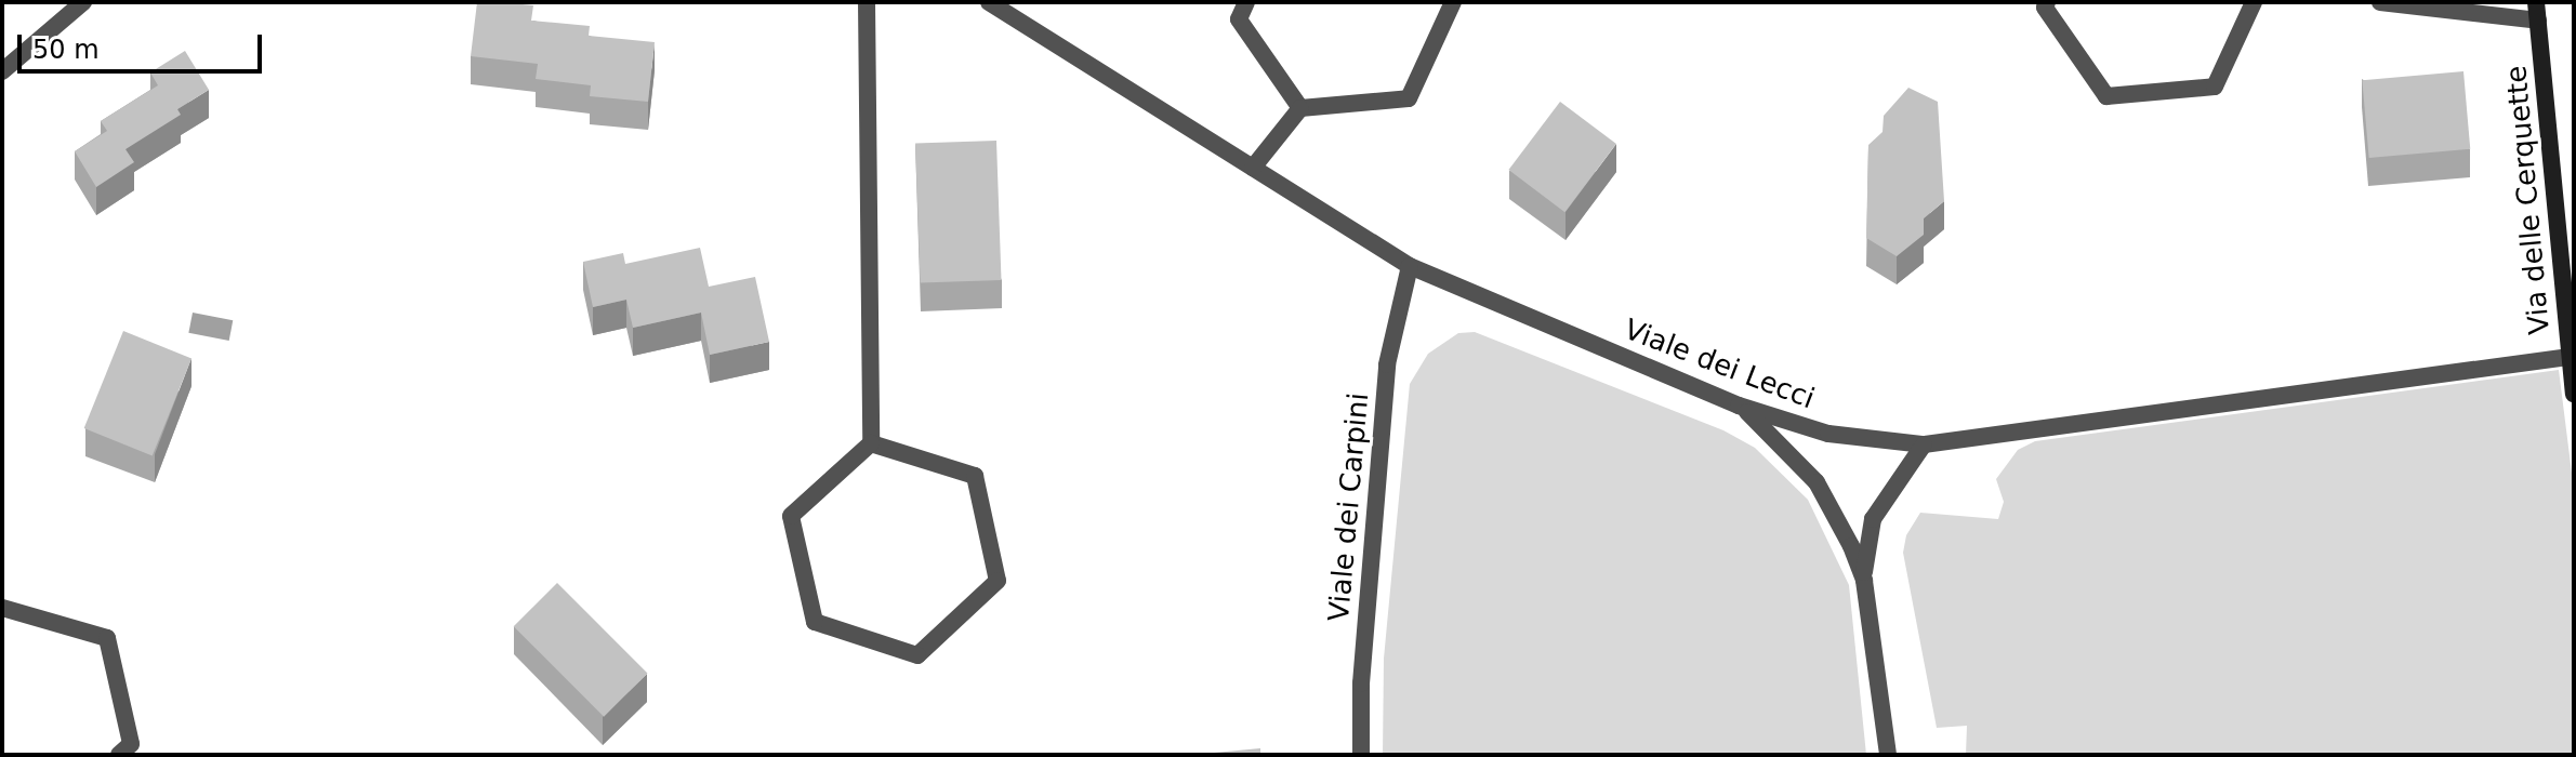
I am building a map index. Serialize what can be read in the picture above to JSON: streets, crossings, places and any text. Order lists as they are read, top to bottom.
{
  "streets": {
    "street": ["Via delle Cerquette", "Viale dei Lecci", "Viale dei Carpini"]
  },
  "crossings": [
    ["Via delle Cerquette", "Viale dei Lecci"],
    ["Viale dei Lecci", "Viale dei Carpini"]
  ],
  "scale_bar": "50 m"
}
